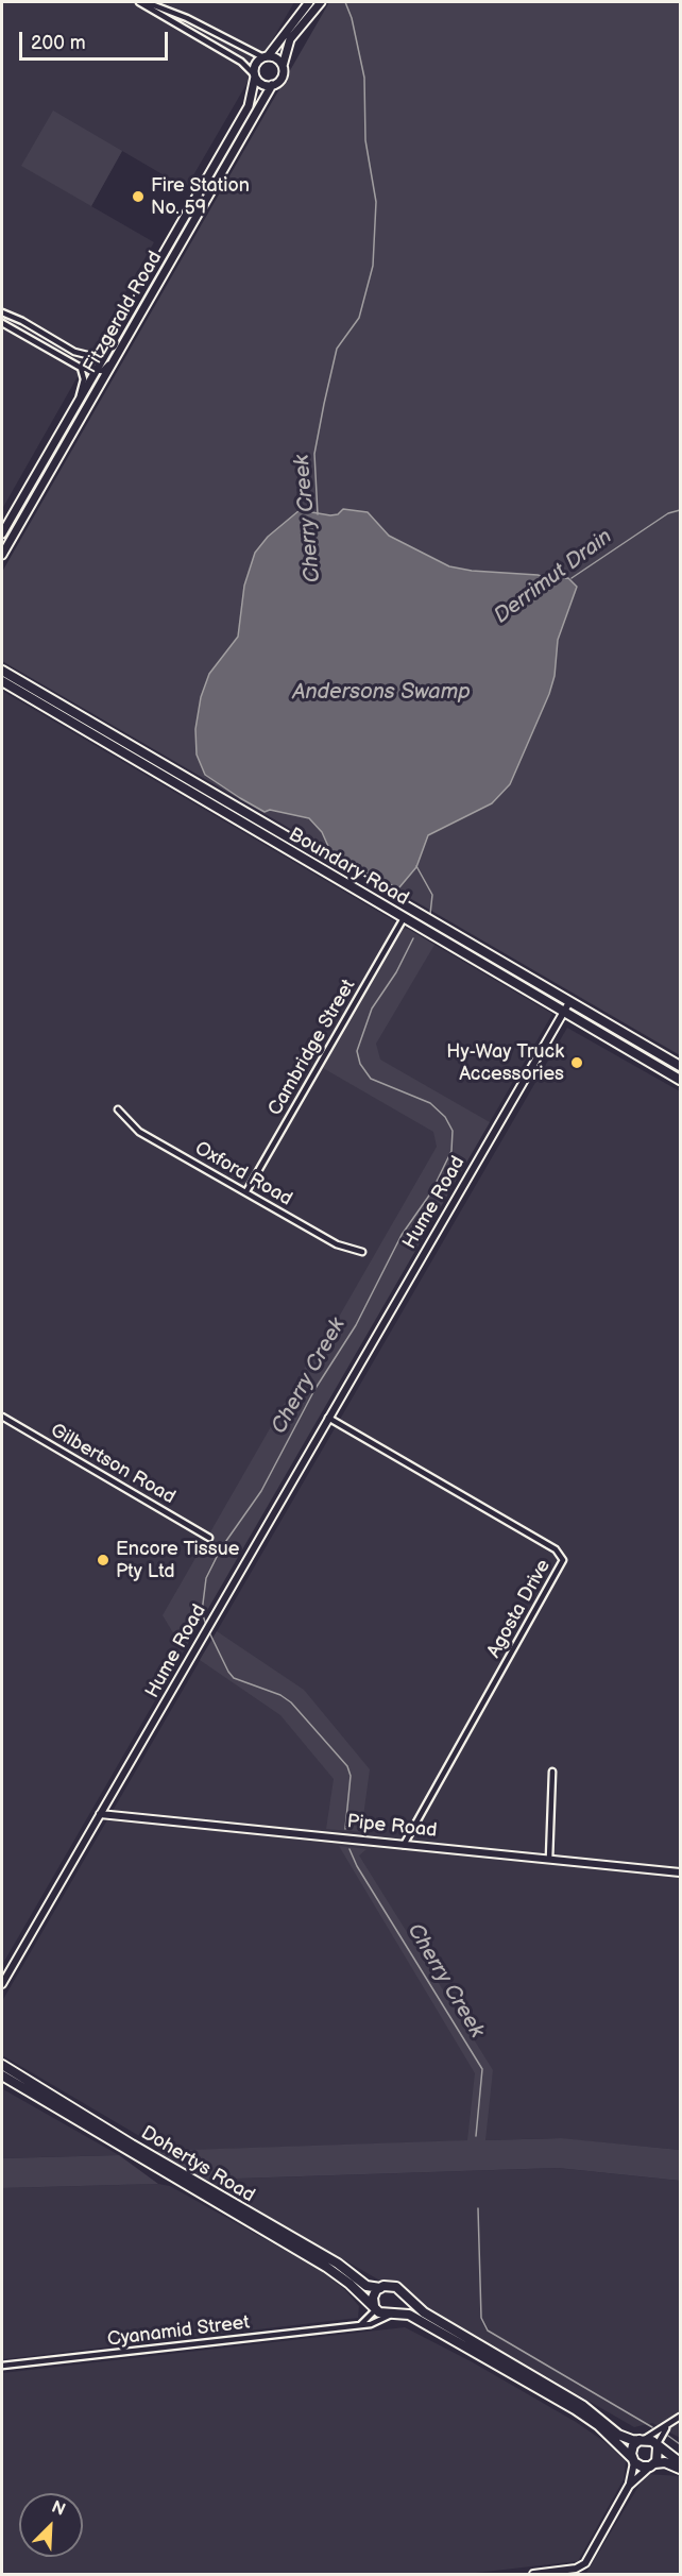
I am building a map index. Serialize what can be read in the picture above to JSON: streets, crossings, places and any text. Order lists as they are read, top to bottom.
{
  "streets": {
    "main road": ["Fitzgerald Road", "Boundary Road", "Dohertys Road"],
    "street": [
      "Cambridge Street",
      "Oxford Road",
      "Hume Road",
      "Gilbertson Road",
      "Agosta Drive",
      "Pipe Road",
      "Cyanamid Street"
    ]
  },
  "crossings": [
    ["Boundary Road", "Cambridge Street"],
    ["Boundary Road", "Hume Road"],
    ["Cambridge Street", "Oxford Road"],
    ["Hume Road", "Agosta Drive"],
    ["Hume Road", "Pipe Road"],
    ["Agosta Drive", "Pipe Road"],
    ["Dohertys Road", "Cyanamid Street"]
  ],
  "water": ["Cherry Creek", "Derrimut Drain", "Andersons Swamp"],
  "places": ["Fire Station No. 59", "Hy-Way Truck Accessories", "Encore Tissue Pty Ltd"],
  "scale_bar": "200 m",
  "north": "top right"
}
